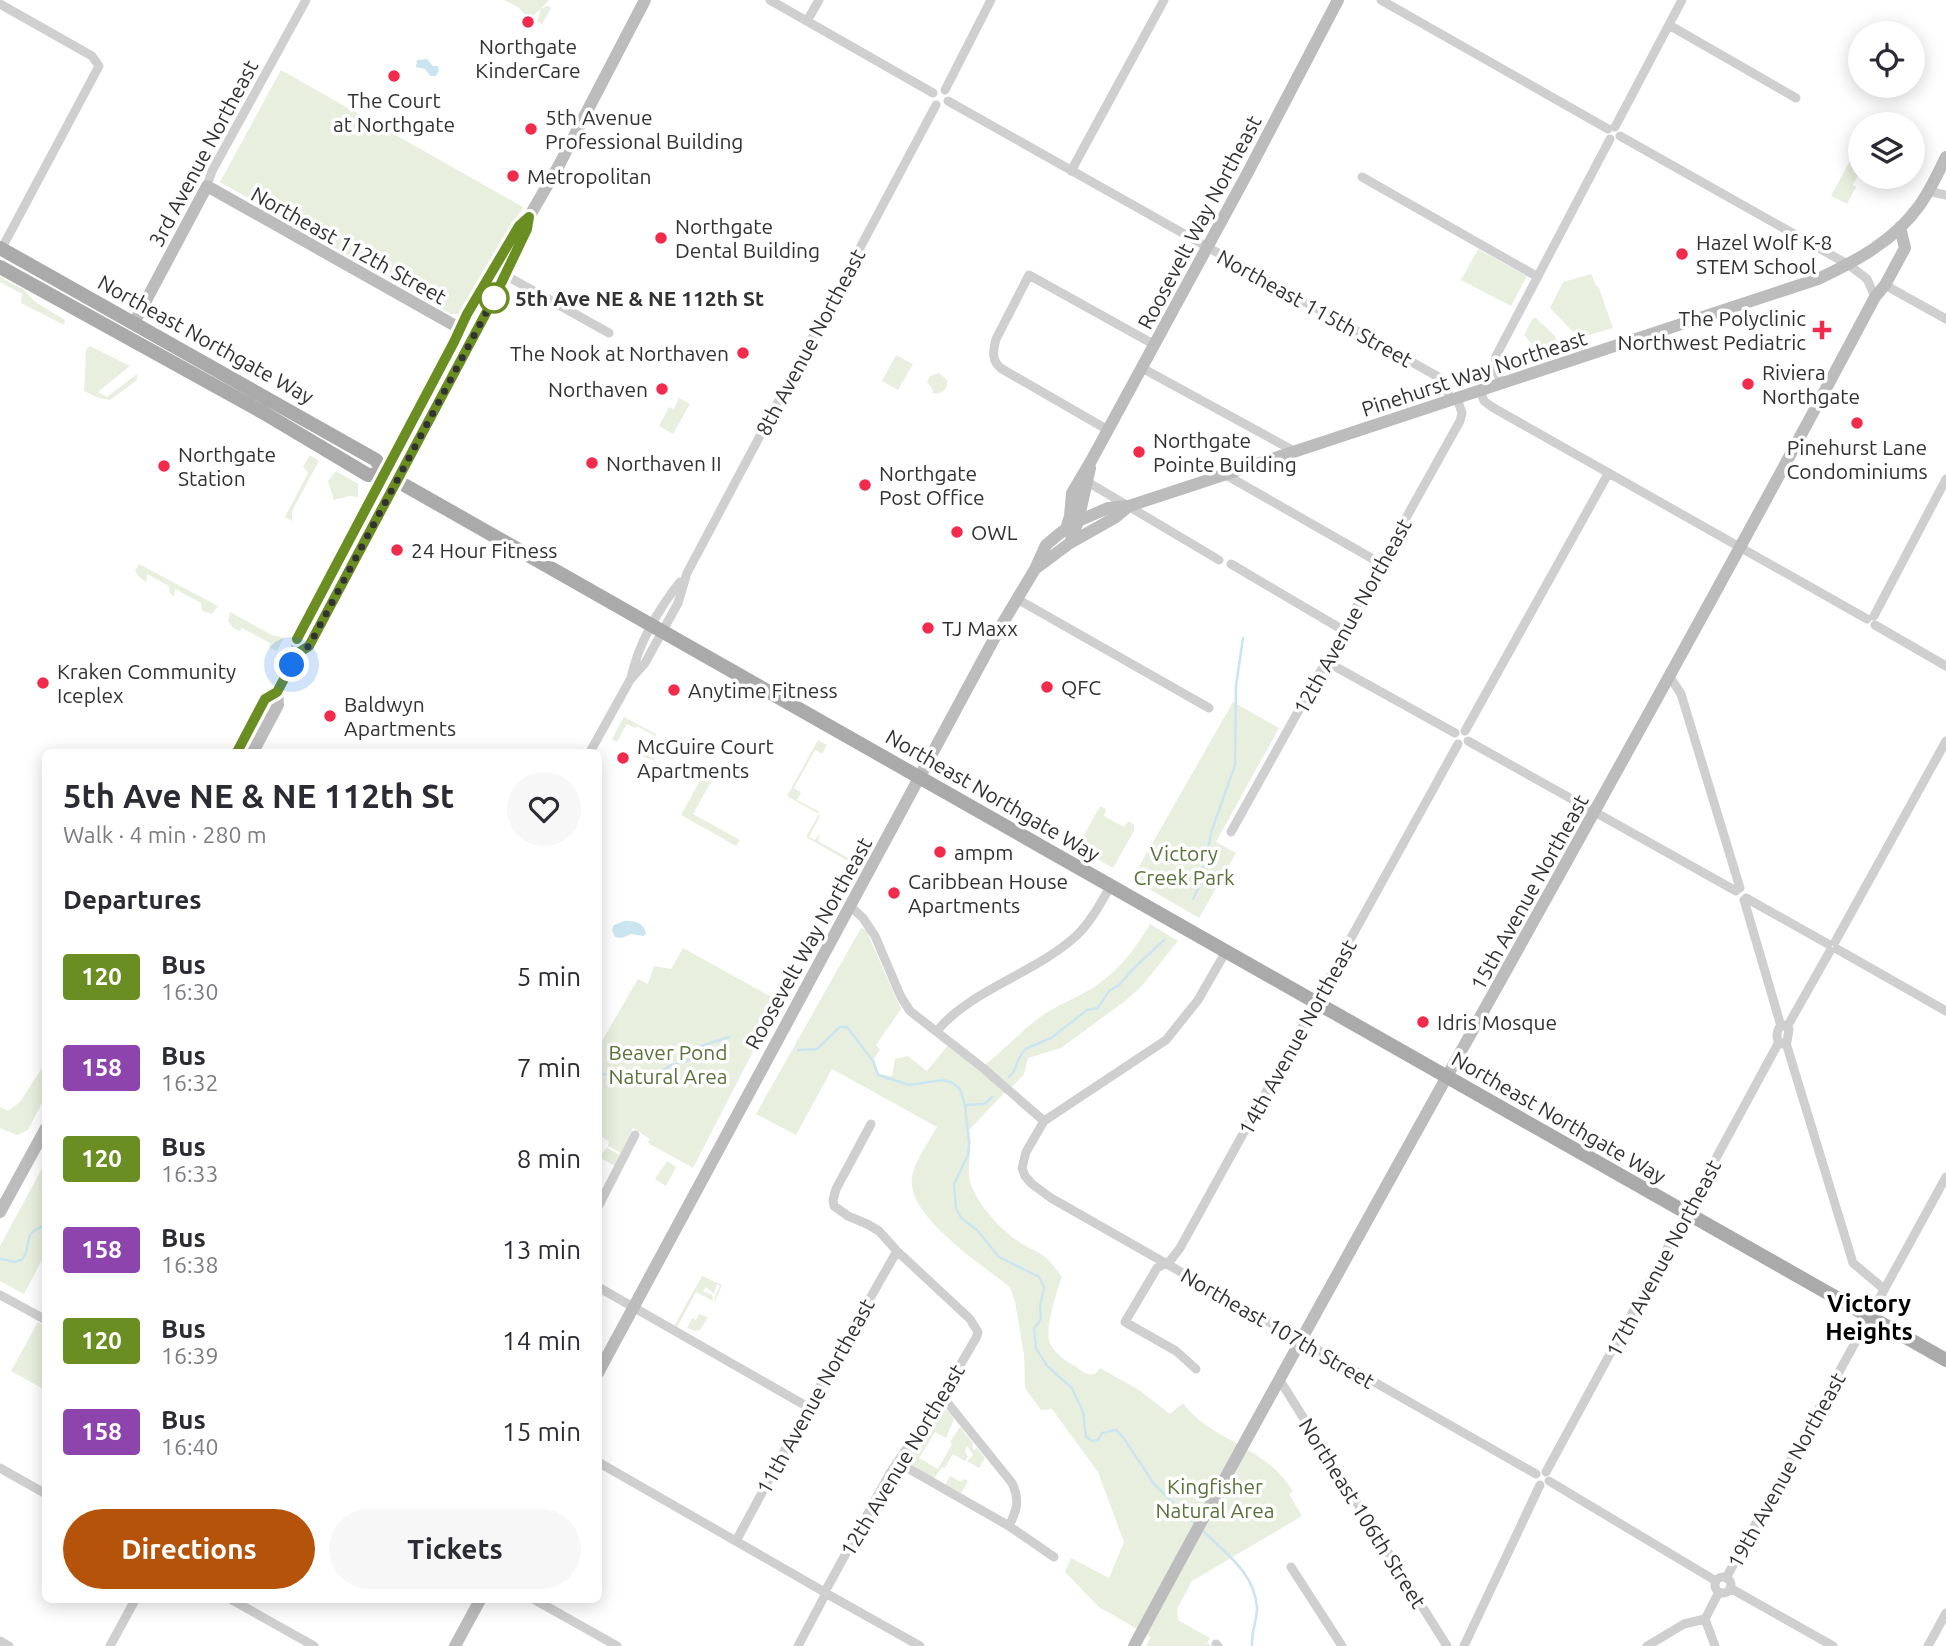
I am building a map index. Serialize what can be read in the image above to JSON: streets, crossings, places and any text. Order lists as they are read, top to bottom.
{
  "streets": {
    "main road": [
      "3rd Avenue Northeast",
      "Roosevelt Way Northeast",
      "Northeast 112th Street",
      "Northeast Northgate Way",
      "Pinehurst Way Northeast",
      "15th Avenue Northeast"
    ],
    "street": [
      "Northeast 115th Street",
      "8th Avenue Northeast",
      "12th Avenue Northeast",
      "14th Avenue Northeast",
      "17th Avenue Northeast",
      "Northeast 107th Street",
      "11th Avenue Northeast",
      "19th Avenue Northeast",
      "Northeast 106th Street"
    ]
  },
  "crossings": [
    ["3rd Avenue Northeast", "Northeast 112th Street"],
    ["3rd Avenue Northeast", "Northeast Northgate Way"],
    ["Roosevelt Way Northeast", "Northeast 115th Street"],
    ["Roosevelt Way Northeast", "Northeast Northgate Way"],
    ["Roosevelt Way Northeast", "Pinehurst Way Northeast"],
    ["Northeast 115th Street", "8th Avenue Northeast"],
    ["Northeast 115th Street", "Pinehurst Way Northeast"],
    ["Northeast 115th Street", "12th Avenue Northeast"],
    ["Northeast Northgate Way", "8th Avenue Northeast"],
    ["Northeast Northgate Way", "15th Avenue Northeast"],
    ["Northeast Northgate Way", "14th Avenue Northeast"],
    ["Northeast Northgate Way", "17th Avenue Northeast"],
    ["Northeast Northgate Way", "19th Avenue Northeast"],
    ["Pinehurst Way Northeast", "12th Avenue Northeast"],
    ["Pinehurst Way Northeast", "15th Avenue Northeast"],
    ["12th Avenue Northeast", "11th Avenue Northeast"],
    ["15th Avenue Northeast", "Northeast 107th Street"],
    ["15th Avenue Northeast", "Northeast 106th Street"],
    ["14th Avenue Northeast", "Northeast 107th Street"],
    ["17th Avenue Northeast", "Northeast 107th Street"],
    ["Northeast 107th Street", "19th Avenue Northeast"]
  ],
  "districts": ["Victory Heights"],
  "parks": ["Victory Creek Park", "Beaver Pond Natural Area", "Kingfisher Natural Area"],
  "places": {
    "other": [
      "Northgate KinderCare",
      "The Court at Northgate",
      "5th Avenue Professional Building",
      "Metropolitan",
      "Northgate Dental Building",
      "Hazel Wolf K-8 STEM School",
      "5th Ave NE & NE 112th St",
      "The Nook at Northaven",
      "Riviera Northgate",
      "Northaven",
      "Pinehurst Lane Condominiums",
      "Northgate Pointe Building",
      "Northaven II",
      "Northgate Station",
      "Northgate Post Office",
      "OWL",
      "24 Hour Fitness",
      "TJ Maxx",
      "Kraken Community Iceplex",
      "QFC",
      "Anytime Fitness",
      "Baldwyn Apartments",
      "McGuire Court Apartments",
      "ampm",
      "Caribbean House Apartments",
      "Idris Mosque"
    ],
    "health": ["The Polyclinic Northwest Pediatric"]
  },
  "lines": ["bus line 120"],
  "page": {
    "heading": [
      ["5th Ave NE & NE 112th St", "Walk · 4 min · 280 m"],
      "Departures"
    ],
    "list": [
      {
        "mark": "120",
        "name": "Bus",
        "note": "16:30",
        "value": "5 min"
      },
      {
        "mark": "158",
        "name": "Bus",
        "note": "16:32",
        "value": "7 min"
      },
      {
        "mark": "120",
        "name": "Bus",
        "note": "16:33",
        "value": "8 min"
      },
      {
        "mark": "158",
        "name": "Bus",
        "note": "16:38",
        "value": "13 min"
      },
      {
        "mark": "120",
        "name": "Bus",
        "note": "16:39",
        "value": "14 min"
      },
      {
        "mark": "158",
        "name": "Bus",
        "note": "16:40",
        "value": "15 min"
      }
    ],
    "buttons": ["Directions", "Tickets"]
  }
}
